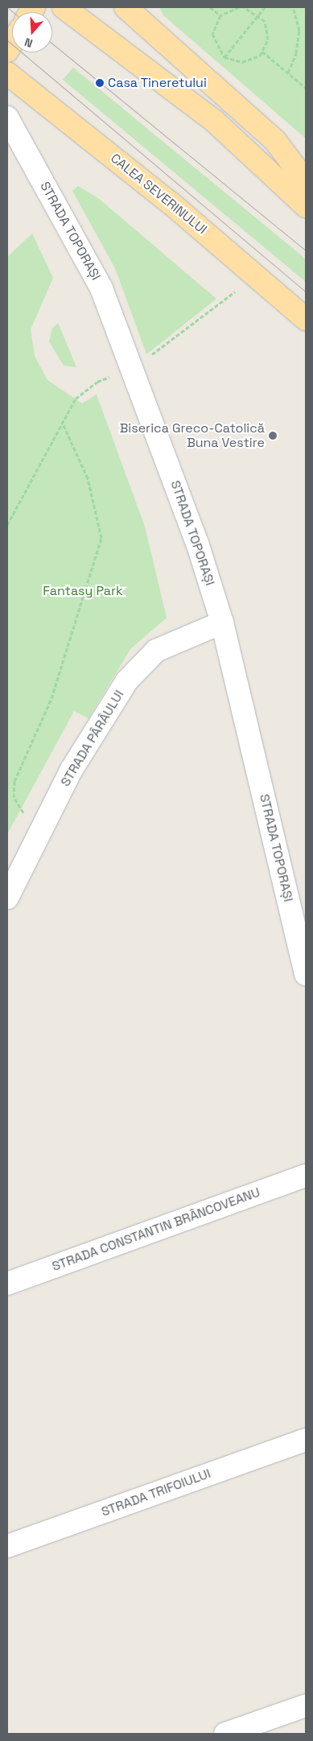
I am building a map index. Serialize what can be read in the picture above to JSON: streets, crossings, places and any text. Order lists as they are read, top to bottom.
{
  "streets": {
    "main road": ["CALEA SEVERINULUI"],
    "street": [
      "STRADA TOPORAȘI",
      "STRADA PÂRÂULUI",
      "STRADA CONSTANTIN BRÂNCOVEANU",
      "STRADA TRIFOIULUI"
    ]
  },
  "crossings": [
    ["STRADA TOPORAȘI", "STRADA PÂRÂULUI"]
  ],
  "parks": ["Fantasy Park"],
  "places": ["Casa Tineretului", "Biserica Greco-Catolică Buna Vestire"],
  "north": "bottom"
}
